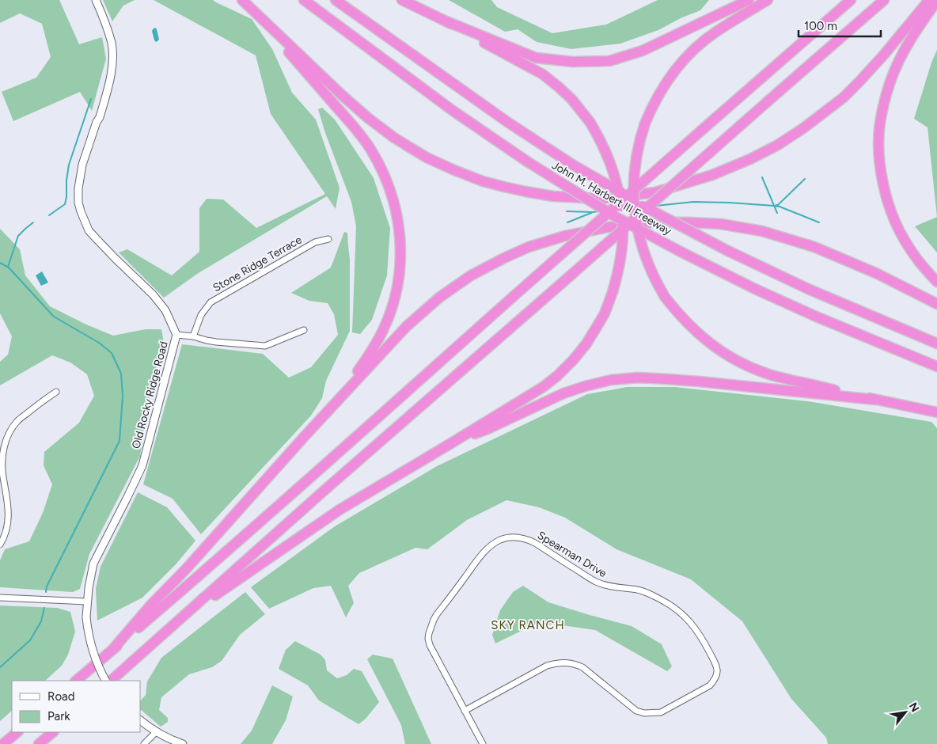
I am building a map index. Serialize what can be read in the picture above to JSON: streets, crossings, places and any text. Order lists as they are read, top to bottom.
{
  "streets": {
    "highway": ["John M. Harbert III Freeway"],
    "street": ["Stone Ridge Terrace", "Old Rocky Ridge Road", "Spearman Drive"]
  },
  "districts": ["SKY RANCH"],
  "legend": ["Road", "Park"],
  "scale_bar": "100 m",
  "north": "top right"
}
